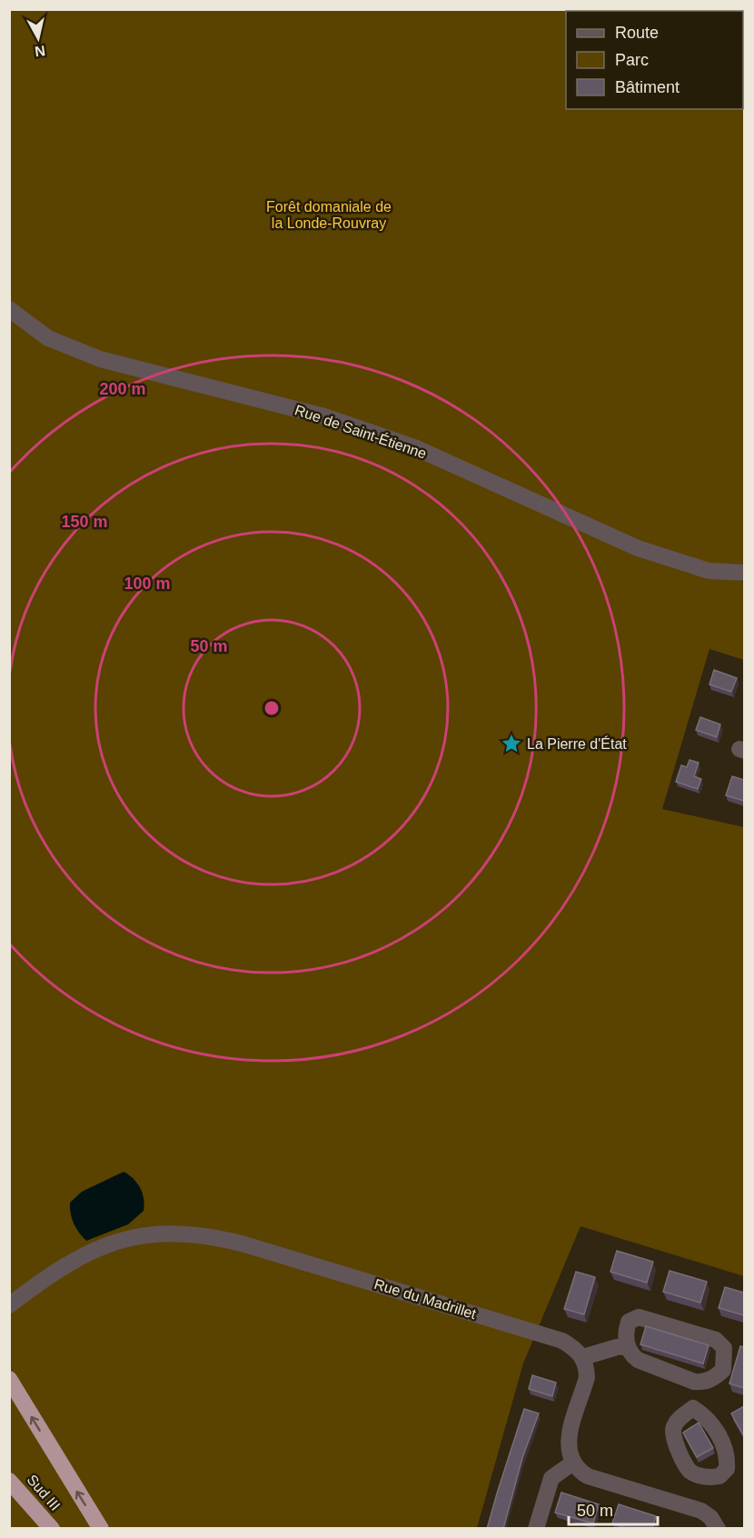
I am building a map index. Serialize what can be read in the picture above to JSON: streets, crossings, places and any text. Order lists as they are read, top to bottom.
{
  "streets": {
    "highway": ["Sud III"],
    "street": ["Rue de Saint-Étienne", "Rue du Madrillet"]
  },
  "parks": ["Forêt domaniale de la Londe-Rouvray"],
  "places": {
    "place": ["La Pierre d'État"]
  },
  "legend": ["Route", "Parc", "Bâtiment"],
  "scale_bar": "50 m",
  "north": "bottom",
  "rings": [
    "200 m",
    "150 m",
    "100 m",
    "50 m"
  ]
}
